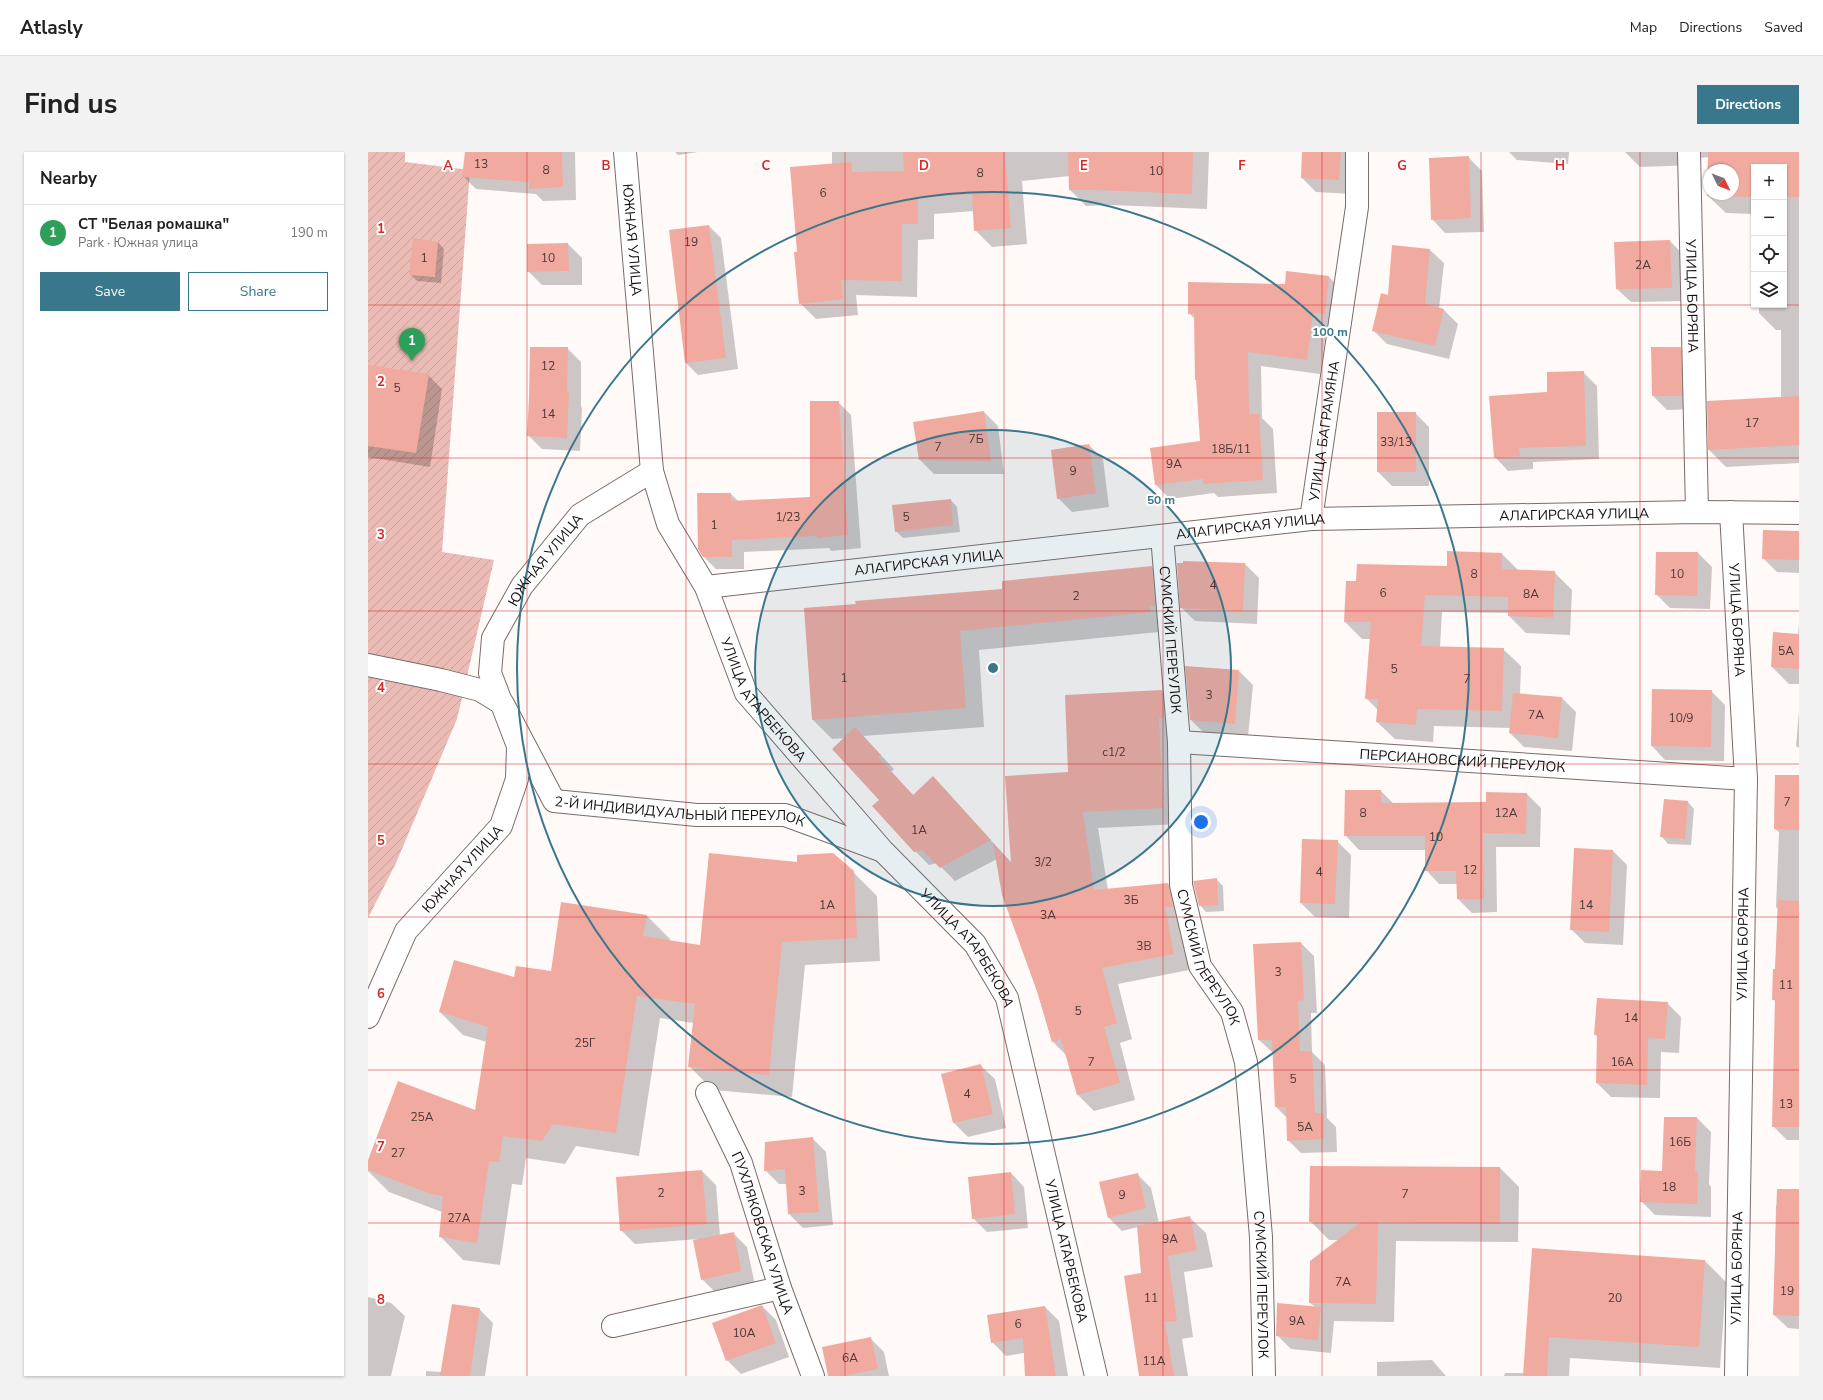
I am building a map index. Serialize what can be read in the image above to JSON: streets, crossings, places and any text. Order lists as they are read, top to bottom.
{
  "streets": {
    "street": [
      "ЮЖНАЯ УЛИЦА",
      "УЛИЦА БОРЯНА",
      "УЛИЦА БАГРАМЯНА",
      "АЛАГИРСКАЯ УЛИЦА",
      "СУМСКИЙ ПЕРЕУЛОК",
      "УЛИЦА АТАРБЕКОВА",
      "ПЕРСИАНОВСКИЙ ПЕРЕУЛОК",
      "2-Й ИНДИВИДУАЛЬНЫЙ ПЕРЕУЛОК",
      "ПУХЛЯКОВСКАЯ УЛИЦА"
    ]
  },
  "crossings": [
    ["ЮЖНАЯ УЛИЦА", "АЛАГИРСКАЯ УЛИЦА"],
    ["ЮЖНАЯ УЛИЦА", "УЛИЦА АТАРБЕКОВА"],
    ["ЮЖНАЯ УЛИЦА", "2-Й ИНДИВИДУАЛЬНЫЙ ПЕРЕУЛОК"],
    ["УЛИЦА БОРЯНА", "АЛАГИРСКАЯ УЛИЦА"],
    ["УЛИЦА БОРЯНА", "ПЕРСИАНОВСКИЙ ПЕРЕУЛОК"],
    ["УЛИЦА БАГРАМЯНА", "АЛАГИРСКАЯ УЛИЦА"],
    ["АЛАГИРСКАЯ УЛИЦА", "СУМСКИЙ ПЕРЕУЛОК"],
    ["АЛАГИРСКАЯ УЛИЦА", "УЛИЦА АТАРБЕКОВА"],
    ["СУМСКИЙ ПЕРЕУЛОК", "ПЕРСИАНОВСКИЙ ПЕРЕУЛОК"],
    ["УЛИЦА АТАРБЕКОВА", "2-Й ИНДИВИДУАЛЬНЫЙ ПЕРЕУЛОК"]
  ],
  "house_numbers": [
    "13",
    "8",
    "10",
    "8",
    "6",
    "19",
    "1",
    "10",
    "2А",
    "12",
    "5",
    "14",
    "17",
    "7Б",
    "33/13",
    "7",
    "18Б/11",
    "9А",
    "9",
    "1/23",
    "5",
    "1",
    "8",
    "10",
    "4",
    "6",
    "8А",
    "2",
    "5А",
    "5",
    "1",
    "7",
    "3",
    "7А",
    "10/9",
    "с1/2",
    "7",
    "8",
    "12А",
    "1А",
    "10",
    "3/2",
    "12",
    "4",
    "3Б",
    "1А",
    "14",
    "3А",
    "3В",
    "3",
    "11",
    "5",
    "14",
    "25Г",
    "7",
    "16А",
    "5",
    "4",
    "13",
    "25А",
    "5А",
    "16Б",
    "27",
    "18",
    "3",
    "2",
    "7",
    "9",
    "27А",
    "9А",
    "7А",
    "19",
    "11",
    "20",
    "9А",
    "6",
    "10А",
    "6А",
    "11А"
  ],
  "north": "bottom right",
  "page": {
    "header": "Atlasly",
    "nav": ["Map", "Directions", "Saved"],
    "title": "Find us",
    "buttons": [
      "Directions",
      ["Save", "Share"]
    ],
    "heading": "Nearby",
    "map_buttons": ["+", "−"],
    "list": [
      {
        "mark": "1",
        "name": "СТ \"Белая ромашка\"",
        "note": "Park · Южная улица",
        "value": "190 m"
      }
    ],
    "pins": "1"
  },
  "grid": {
    "columns": [
      "A",
      "B",
      "C",
      "D",
      "E",
      "F",
      "G",
      "H"
    ],
    "rows": [
      "1",
      "2",
      "3",
      "4",
      "5",
      "6",
      "7",
      "8"
    ]
  },
  "rings": ["100 m", "50 m"]
}
